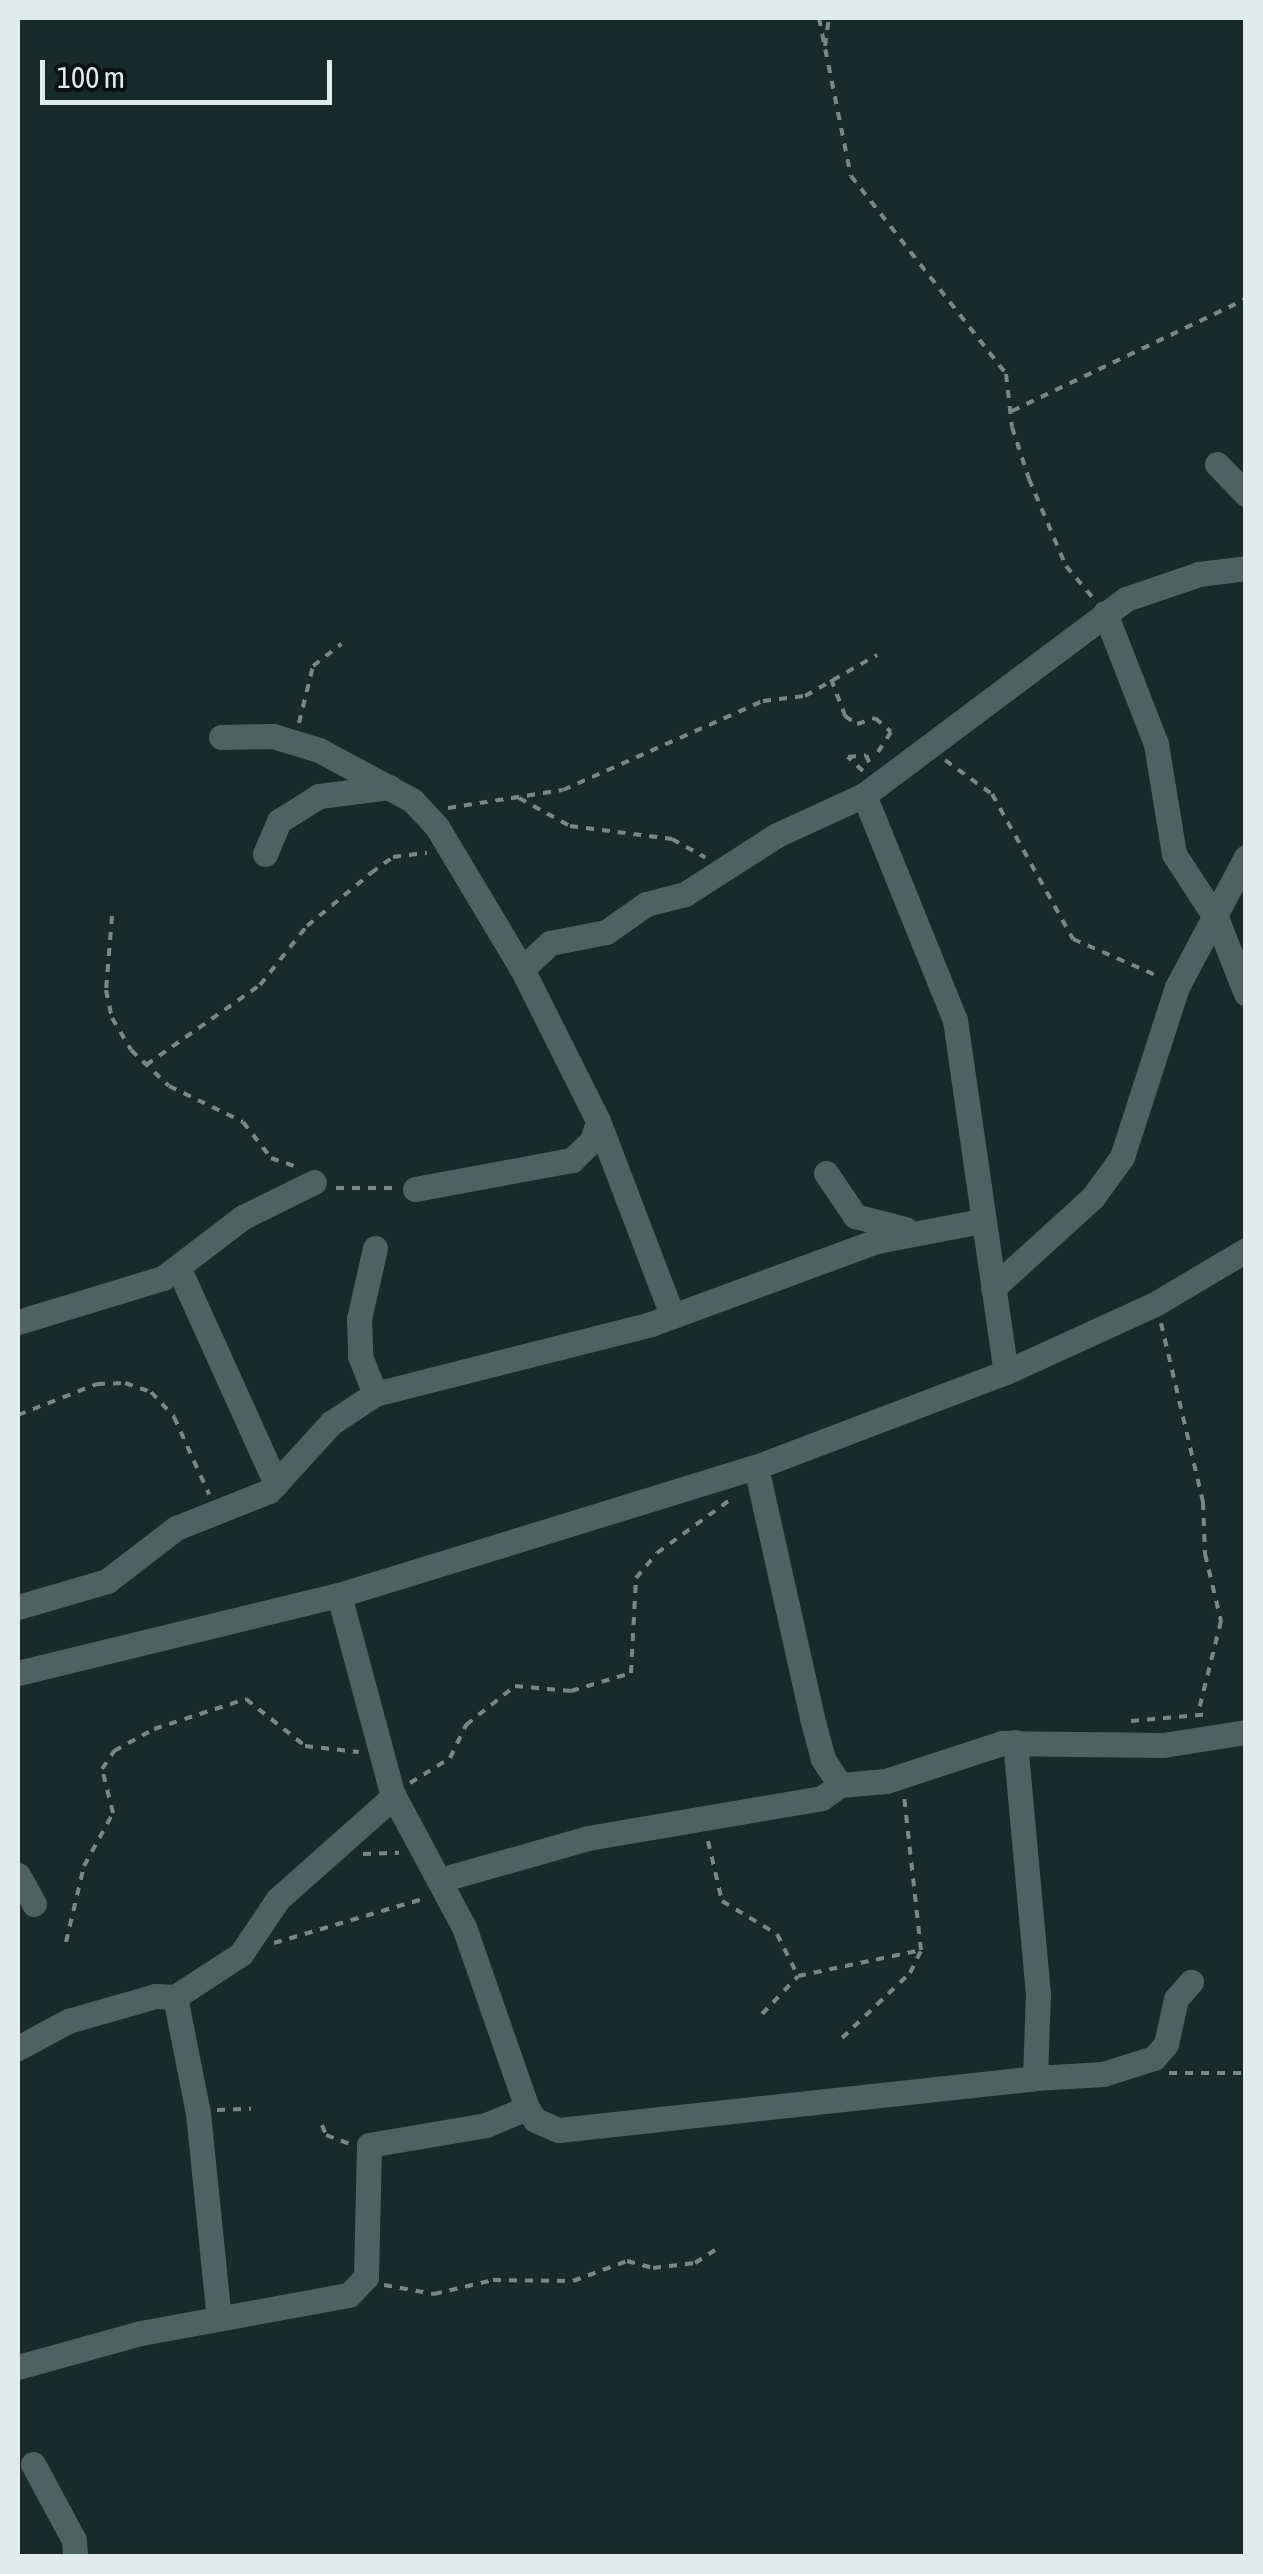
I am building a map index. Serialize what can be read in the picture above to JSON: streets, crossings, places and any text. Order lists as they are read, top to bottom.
{
  "scale_bar": "100 m"
}
